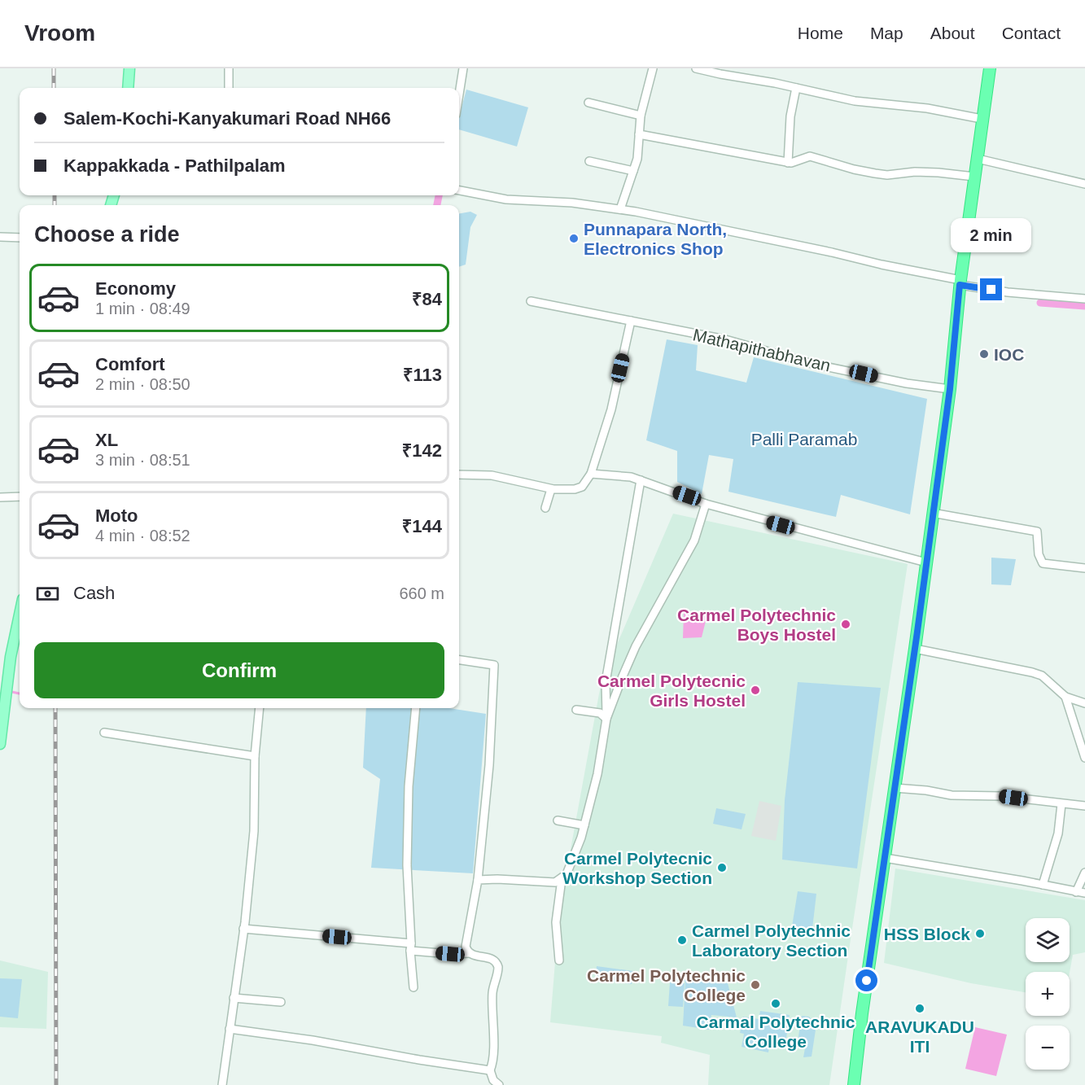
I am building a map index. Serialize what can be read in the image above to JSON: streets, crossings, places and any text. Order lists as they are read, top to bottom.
{
  "streets": {
    "street": ["Mathapithabhavan"]
  },
  "parks": ["Palli Paramab"],
  "places": [
    "Punnapara North, Electronics Shop",
    "IOC",
    "Carmel Polytechnic Boys Hostel",
    "Carmel Polytecnic Girls Hostel",
    "Carmel Polytecnic Workshop Section",
    "HSS Block",
    "Carmel Polytechnic Laboratory Section",
    "Carmel Polytechnic College",
    "Carmal Polytechnic College",
    "ARAVUKADU ITI"
  ],
  "page": {
    "header": "Vroom",
    "nav": [
      "Home",
      "Map",
      "About",
      "Contact"
    ],
    "banner": ["Salem-Kochi-Kanyakumari Road NH66", "Kappakkada - Pathilpalam"],
    "heading": "Choose a ride",
    "bubble": "2 min",
    "list": [
      {
        "name": "Economy",
        "note": "1 min · 08:49",
        "value": "₹84"
      },
      {
        "name": "Comfort",
        "note": "2 min · 08:50",
        "value": "₹113"
      },
      {
        "name": "XL",
        "note": "3 min · 08:51",
        "value": "₹142"
      },
      {
        "name": "Moto",
        "note": "4 min · 08:52",
        "value": "₹144"
      }
    ],
    "pay": ["Cash", "660 m"],
    "buttons": "Confirm",
    "map_buttons": ["+", "−"]
  }
}
